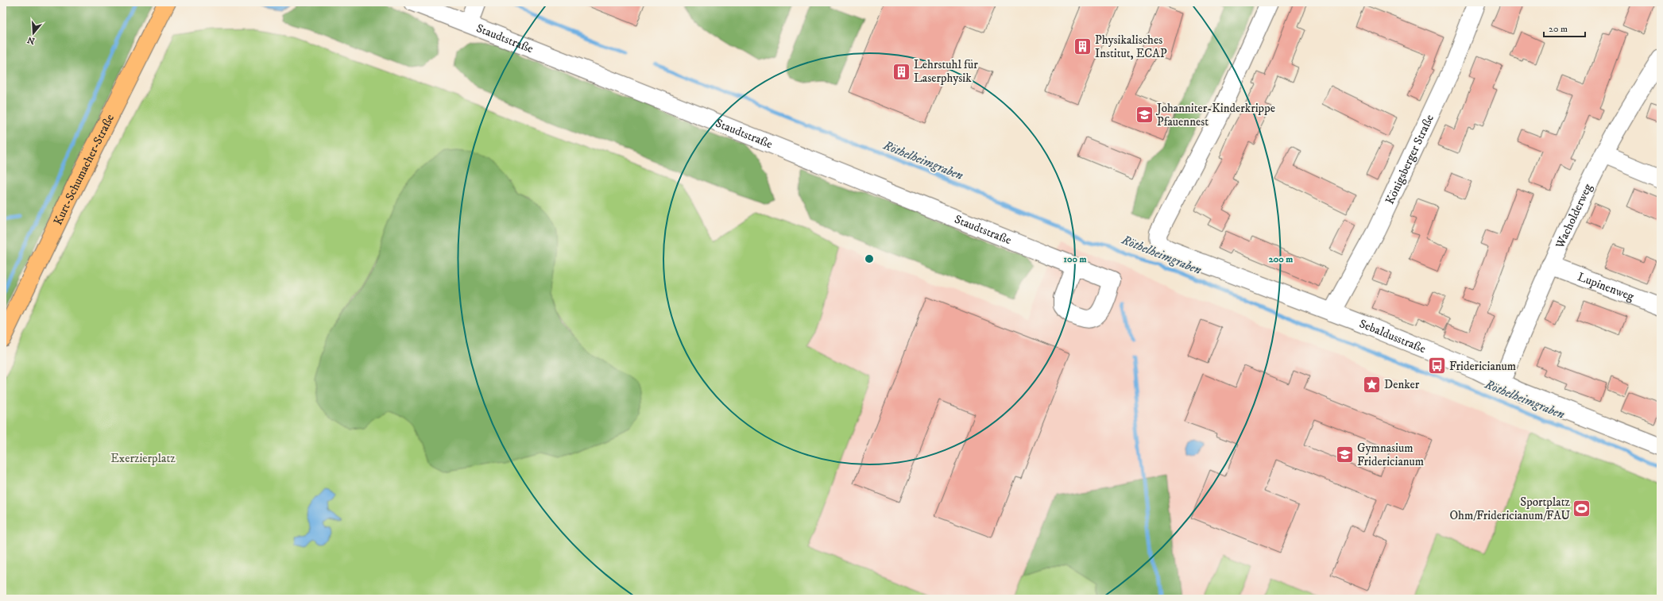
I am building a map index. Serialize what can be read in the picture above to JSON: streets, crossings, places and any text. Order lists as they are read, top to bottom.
{
  "streets": {
    "main road": ["Kurt-Schumacher-Straße"],
    "street": [
      "Staudtstraße",
      "Königsberger Straße",
      "Wacholderweg",
      "Lupinenweg",
      "Sebaldusstraße"
    ]
  },
  "crossings": [
    ["Königsberger Straße", "Sebaldusstraße"],
    ["Wacholderweg", "Lupinenweg"],
    ["Wacholderweg", "Sebaldusstraße"]
  ],
  "water": ["Röthelheimgraben"],
  "parks": ["Exerzierplatz"],
  "places": {
    "building": ["Physikalisches Institut, ECAP", "Lehrstuhl für Laserphysik"],
    "school or university": ["Johanniter-Kinderkrippe Pfauennest", "Gymnasium Fridericianum"],
    "bus stop": ["Fridericianum"],
    "place": ["Denker"],
    "sports": ["Sportplatz Ohm/Fridericianum/FAU"]
  },
  "scale_bar": "20 m",
  "north": "bottom",
  "rings": ["100 m", "200 m"]
}
